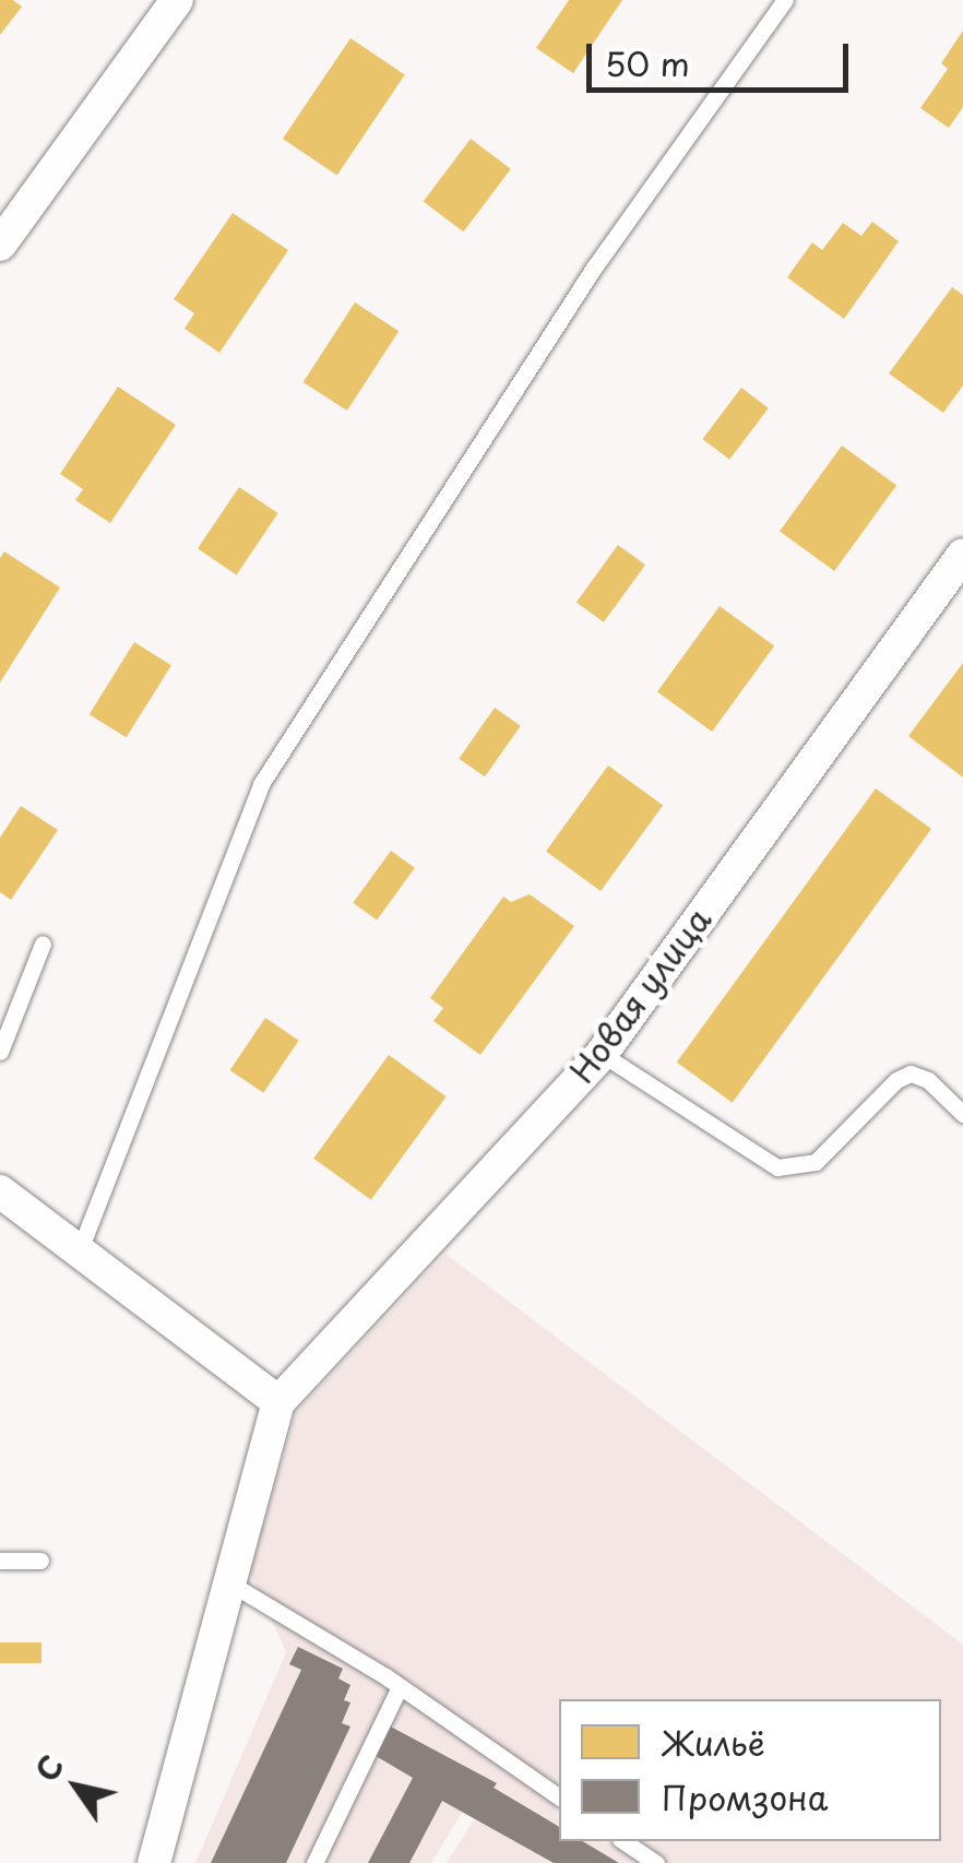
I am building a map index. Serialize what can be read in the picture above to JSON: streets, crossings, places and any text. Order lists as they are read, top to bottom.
{
  "streets": {
    "street": ["Новая улица"]
  },
  "legend": ["Жильё", "Промзона"],
  "scale_bar": "50 m",
  "north": "top left"
}
